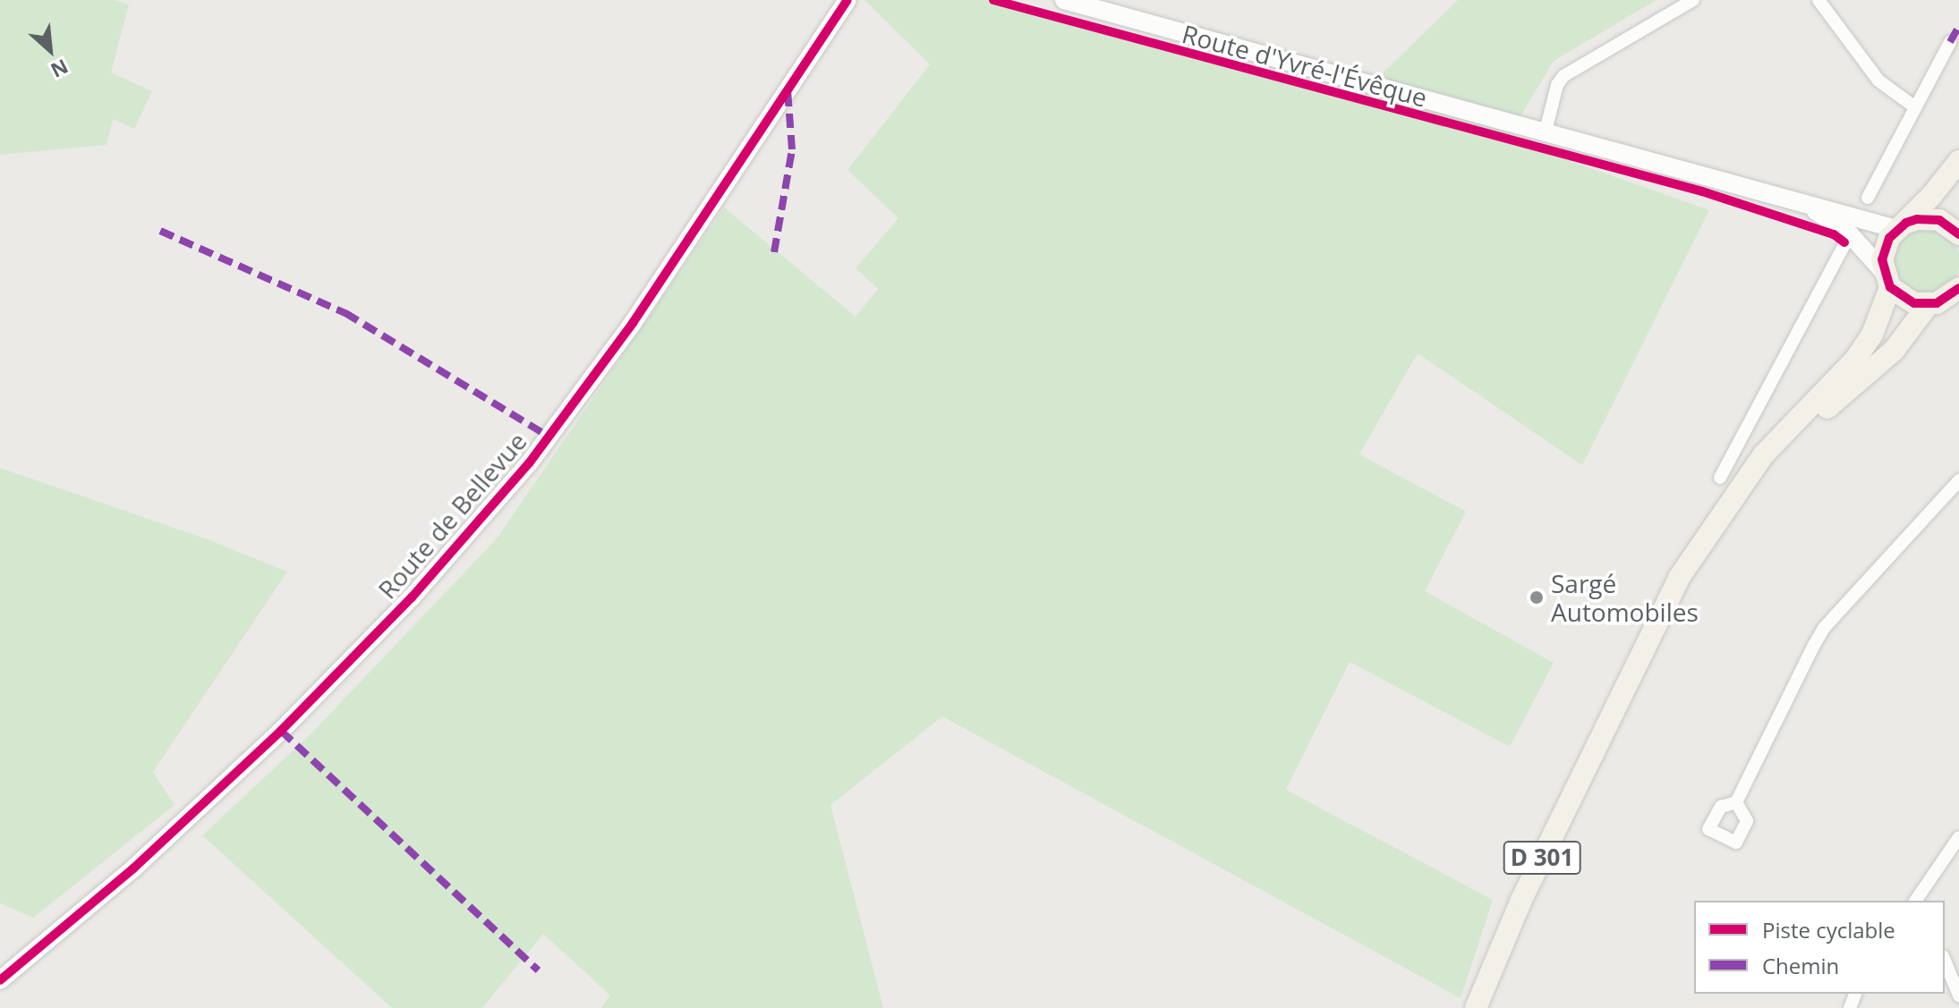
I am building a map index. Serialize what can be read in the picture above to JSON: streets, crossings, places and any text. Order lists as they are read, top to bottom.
{
  "streets": {
    "main road": ["D 301"],
    "street": ["Route d'Yvré-l'Évêque", "Route de Bellevue"]
  },
  "places": ["Sargé Automobiles"],
  "legend": ["Piste cyclable", "Chemin"],
  "north": "bottom right"
}
